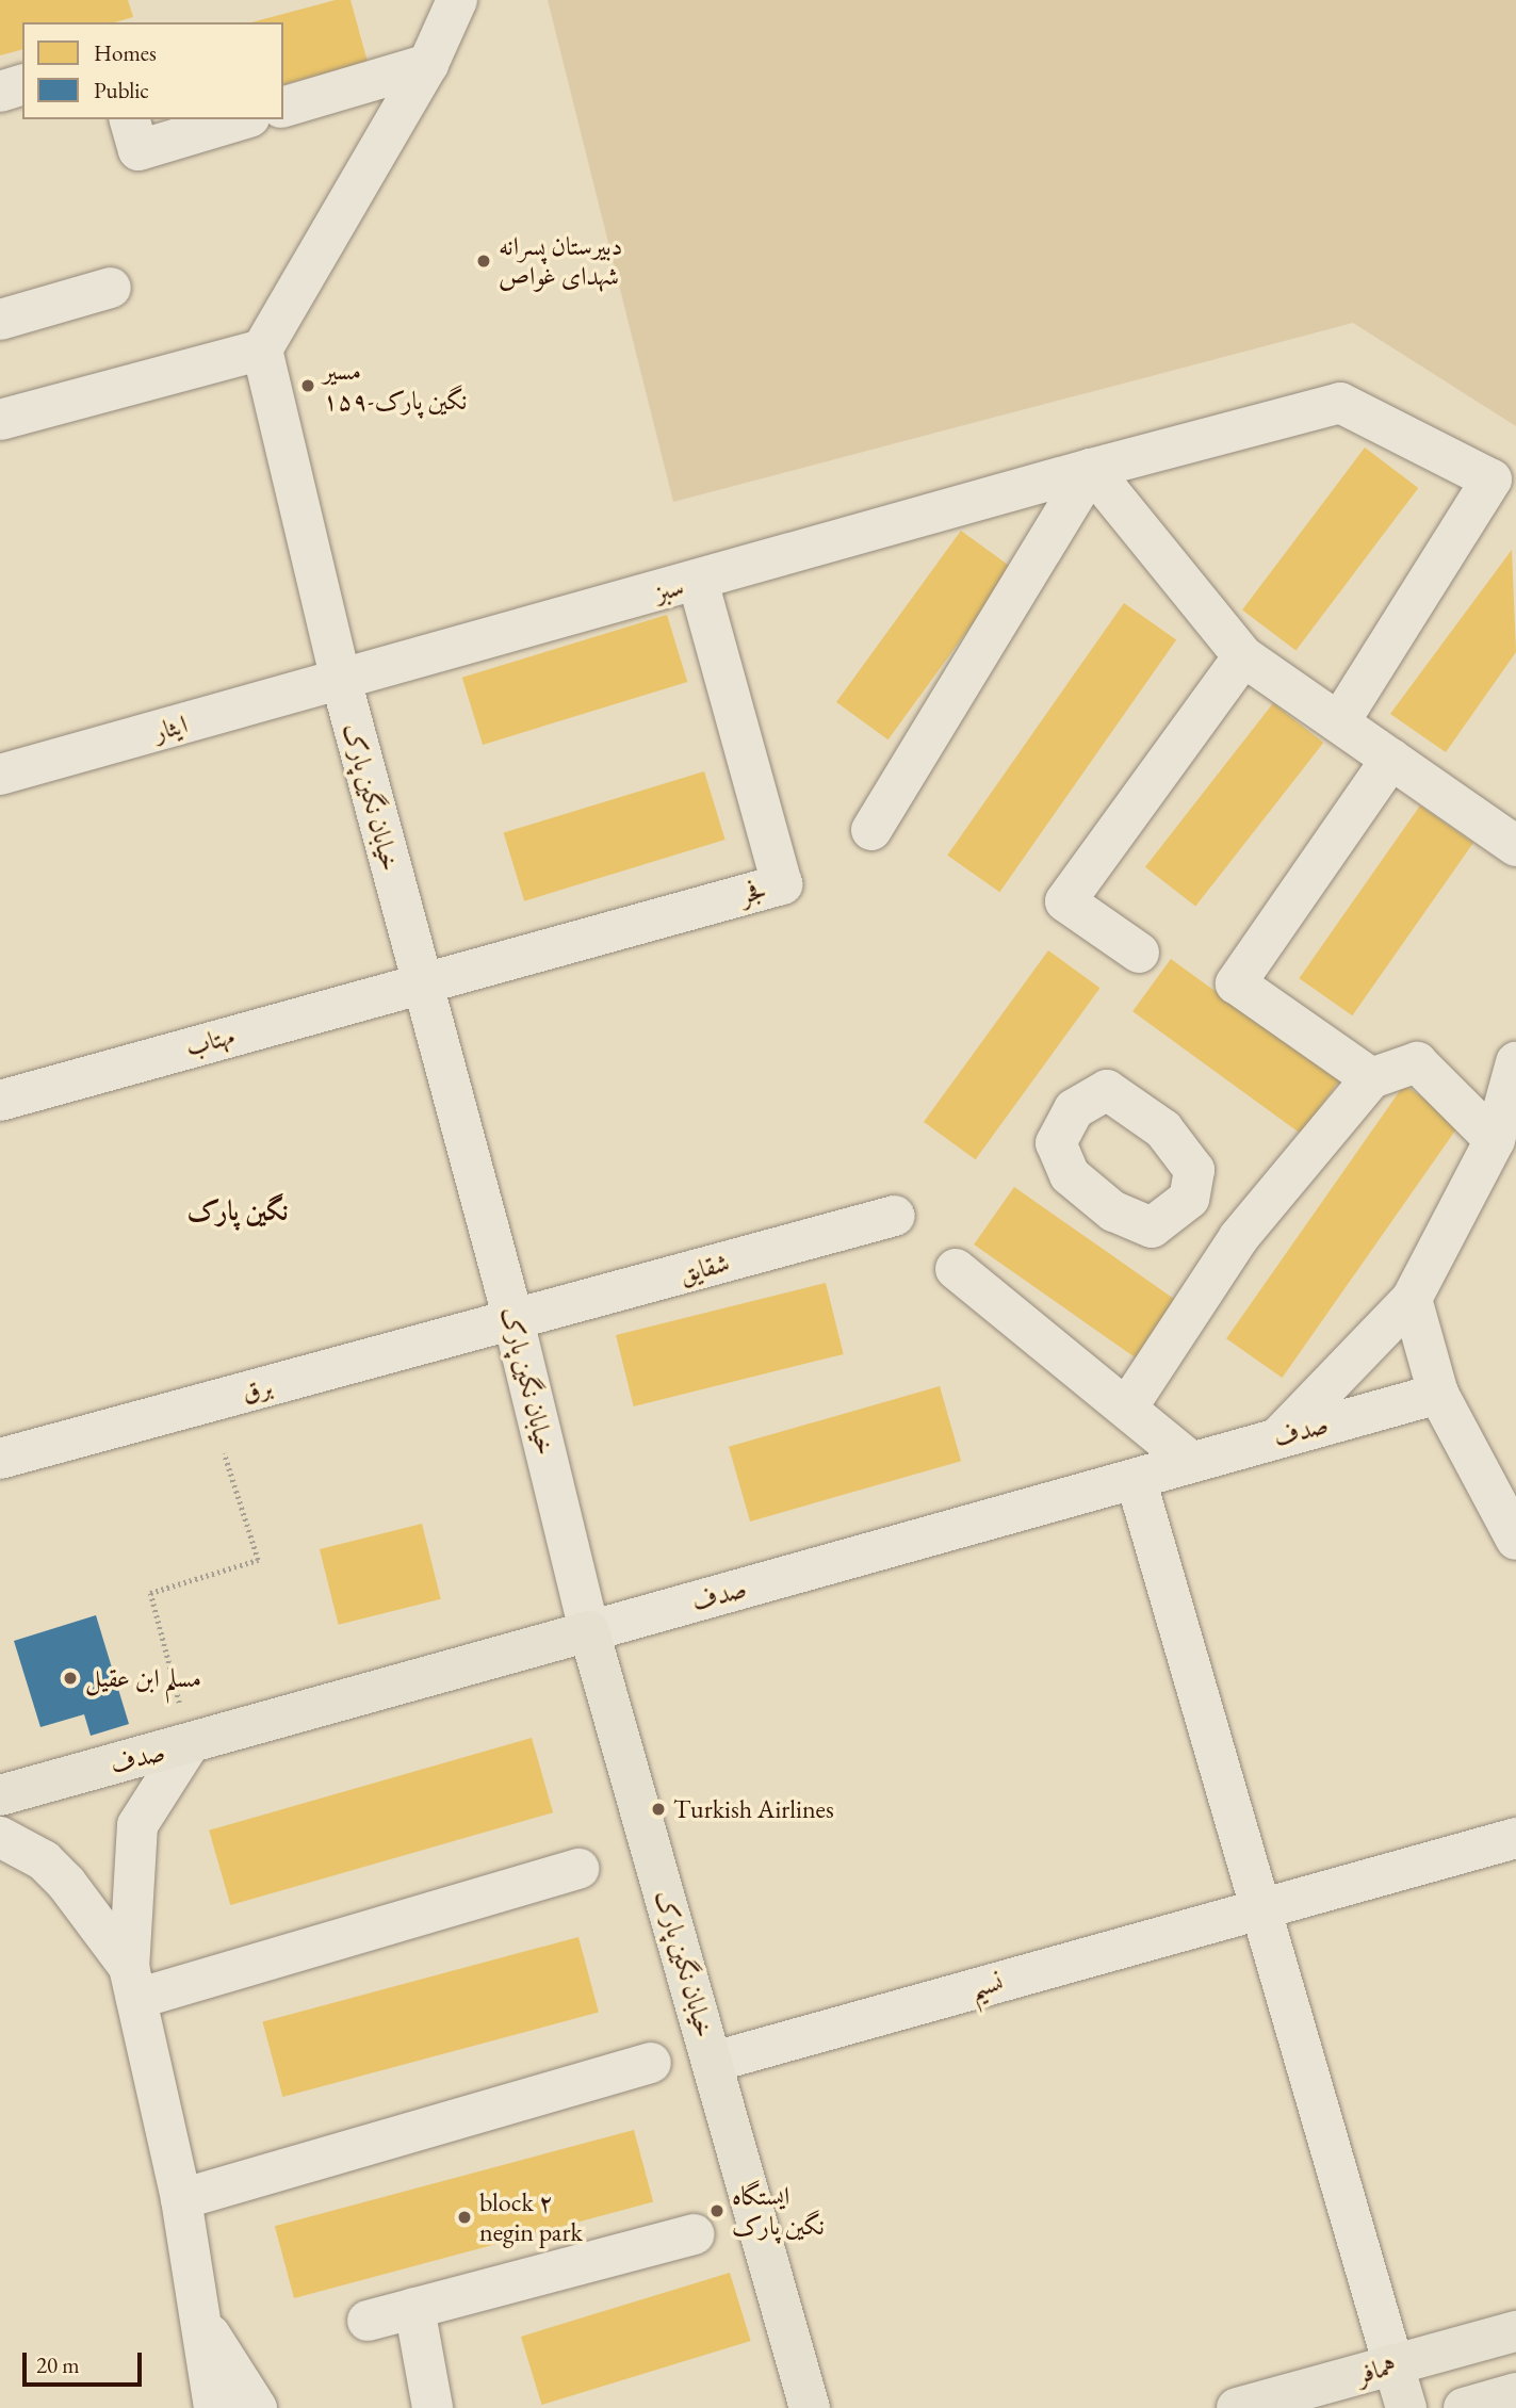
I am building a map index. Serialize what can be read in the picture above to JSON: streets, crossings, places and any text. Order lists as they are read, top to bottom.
{
  "streets": {
    "main road": ["خیابان نگین پارک", "صدف", "همافر"],
    "street": [
      "سبز",
      "ایثار",
      "فجر",
      "مهتاب",
      "شقایق",
      "برق",
      "نسیم"
    ]
  },
  "crossings": [
    ["سبز", "ایثار"],
    ["سبز", "خیابان نگین پارک"],
    ["سبز", "فجر"],
    ["ایثار", "خیابان نگین پارک"],
    ["خیابان نگین پارک", "فجر"],
    ["خیابان نگین پارک", "مهتاب"],
    ["خیابان نگین پارک", "شقایق"],
    ["خیابان نگین پارک", "برق"],
    ["خیابان نگین پارک", "صدف"],
    ["خیابان نگین پارک", "نسیم"],
    ["فجر", "مهتاب"],
    ["شقایق", "برق"]
  ],
  "districts": ["نگین پارک"],
  "places": [
    "دبیرستان پسرانه شهدای غواص",
    "مسیر ۱۵۹-نگین پارک",
    "مسلم ابن عقیل",
    "Turkish Airlines",
    "ایستگاه نگین پارک",
    "block ۲ negin park"
  ],
  "legend": ["Homes", "Public"],
  "scale_bar": "20 m"
}
